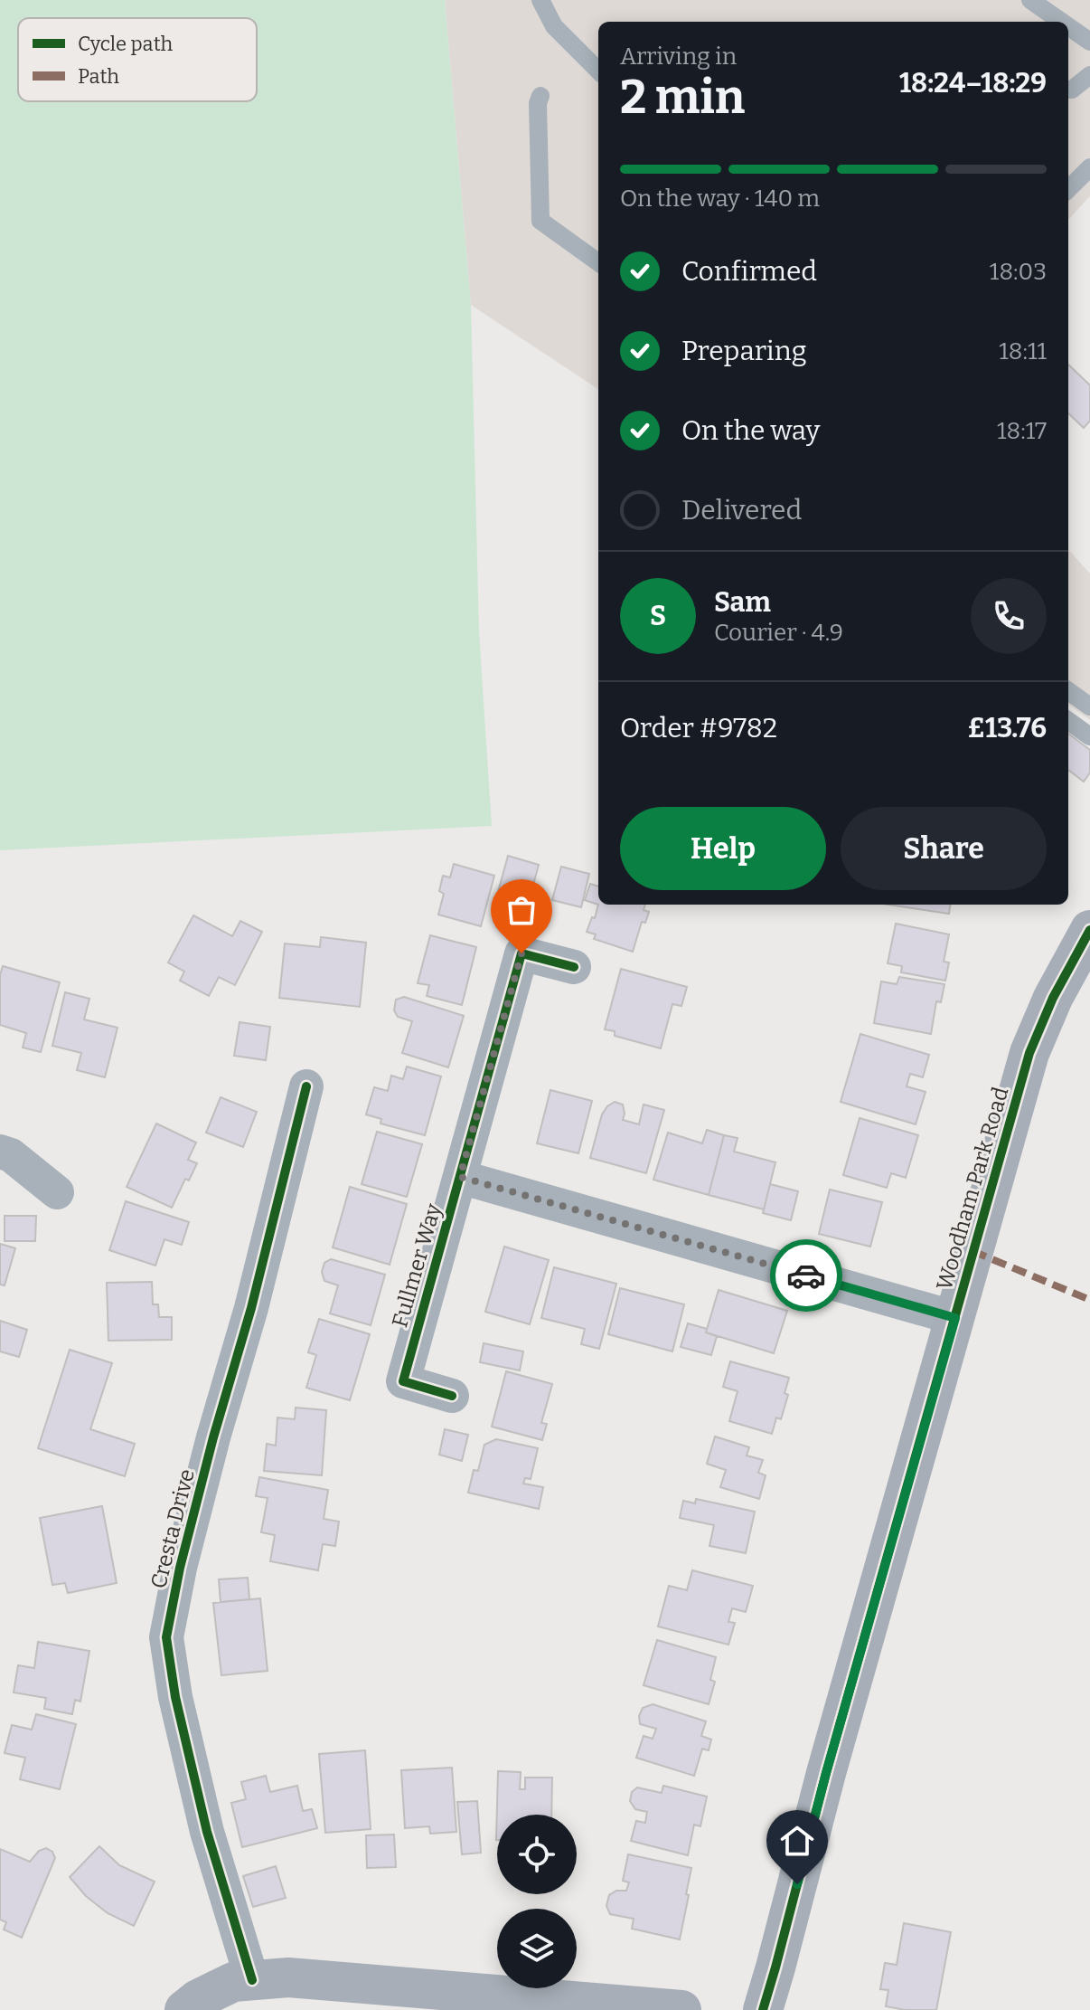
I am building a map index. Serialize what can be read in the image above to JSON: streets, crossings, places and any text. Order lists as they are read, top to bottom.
{
  "streets": {
    "street": ["Woodham Park Road", "Fullmer Way", "Cresta Drive"]
  },
  "legend": ["Cycle path", "Path"],
  "page": {
    "heading": ["2 min", "Arriving in", "18:24–18:29"],
    "panel": [
      "Sam",
      "Courier · 4.9",
      "Order #9782",
      "£13.76"
    ],
    "bar": "On the way · 140 m",
    "list": [
      ["Confirmed", "18:03"],
      ["Preparing", "18:11"],
      ["On the way", "18:17"],
      "Delivered"
    ],
    "round": "S",
    "buttons": ["Help", "Share"]
  }
}
